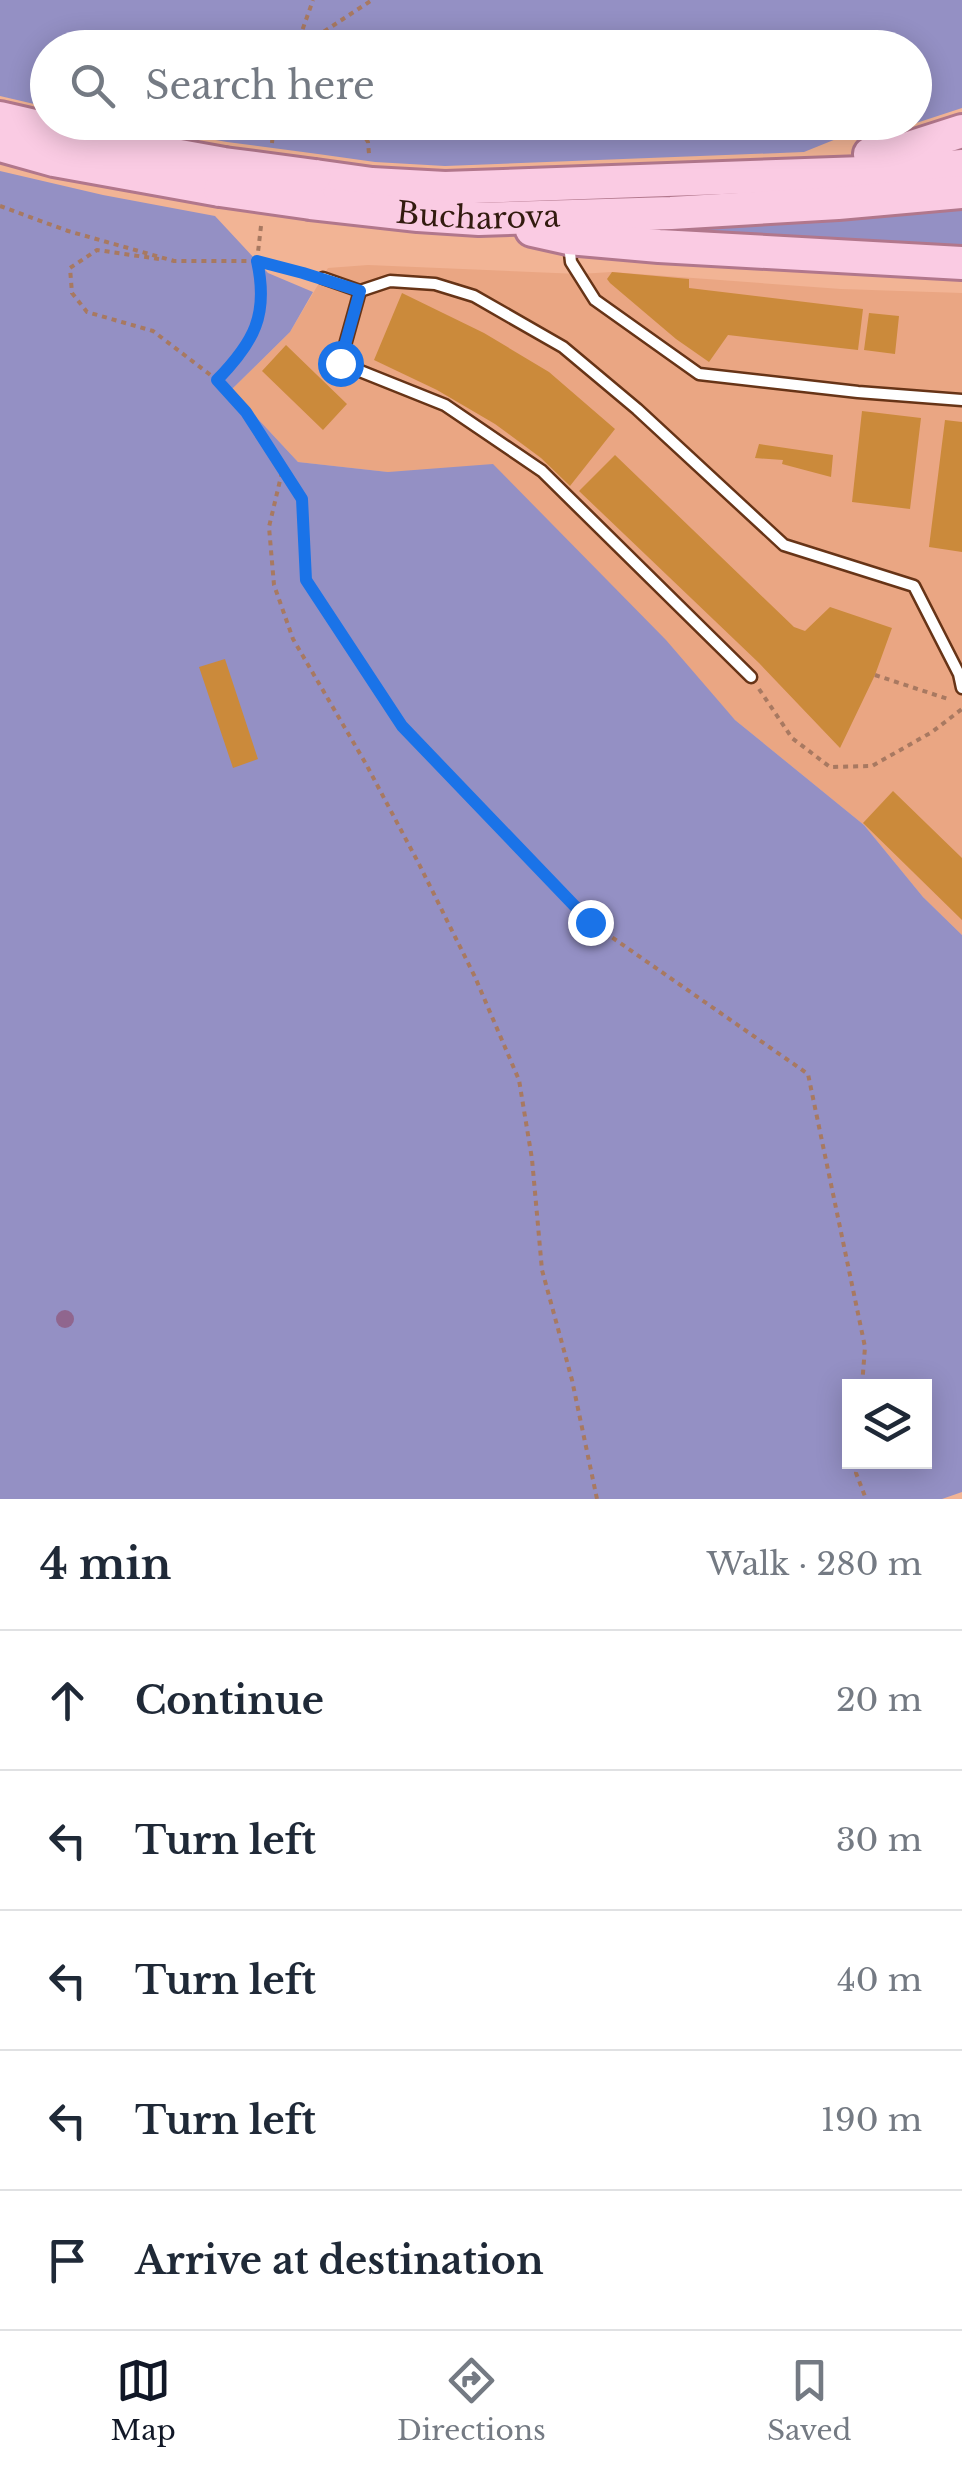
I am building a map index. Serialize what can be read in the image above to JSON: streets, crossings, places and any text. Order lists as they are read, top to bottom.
{
  "streets": {
    "main road": ["Bucharova"]
  },
  "page": {
    "search": "Search here",
    "heading": ["4 min", "Walk · 280 m"],
    "list": [
      ["Continue", "20 m"],
      ["Turn left", "30 m"],
      ["Turn left", "40 m"],
      ["Turn left", "190 m"],
      "Arrive at destination"
    ],
    "nav": ["Map", "Directions", "Saved"]
  }
}
